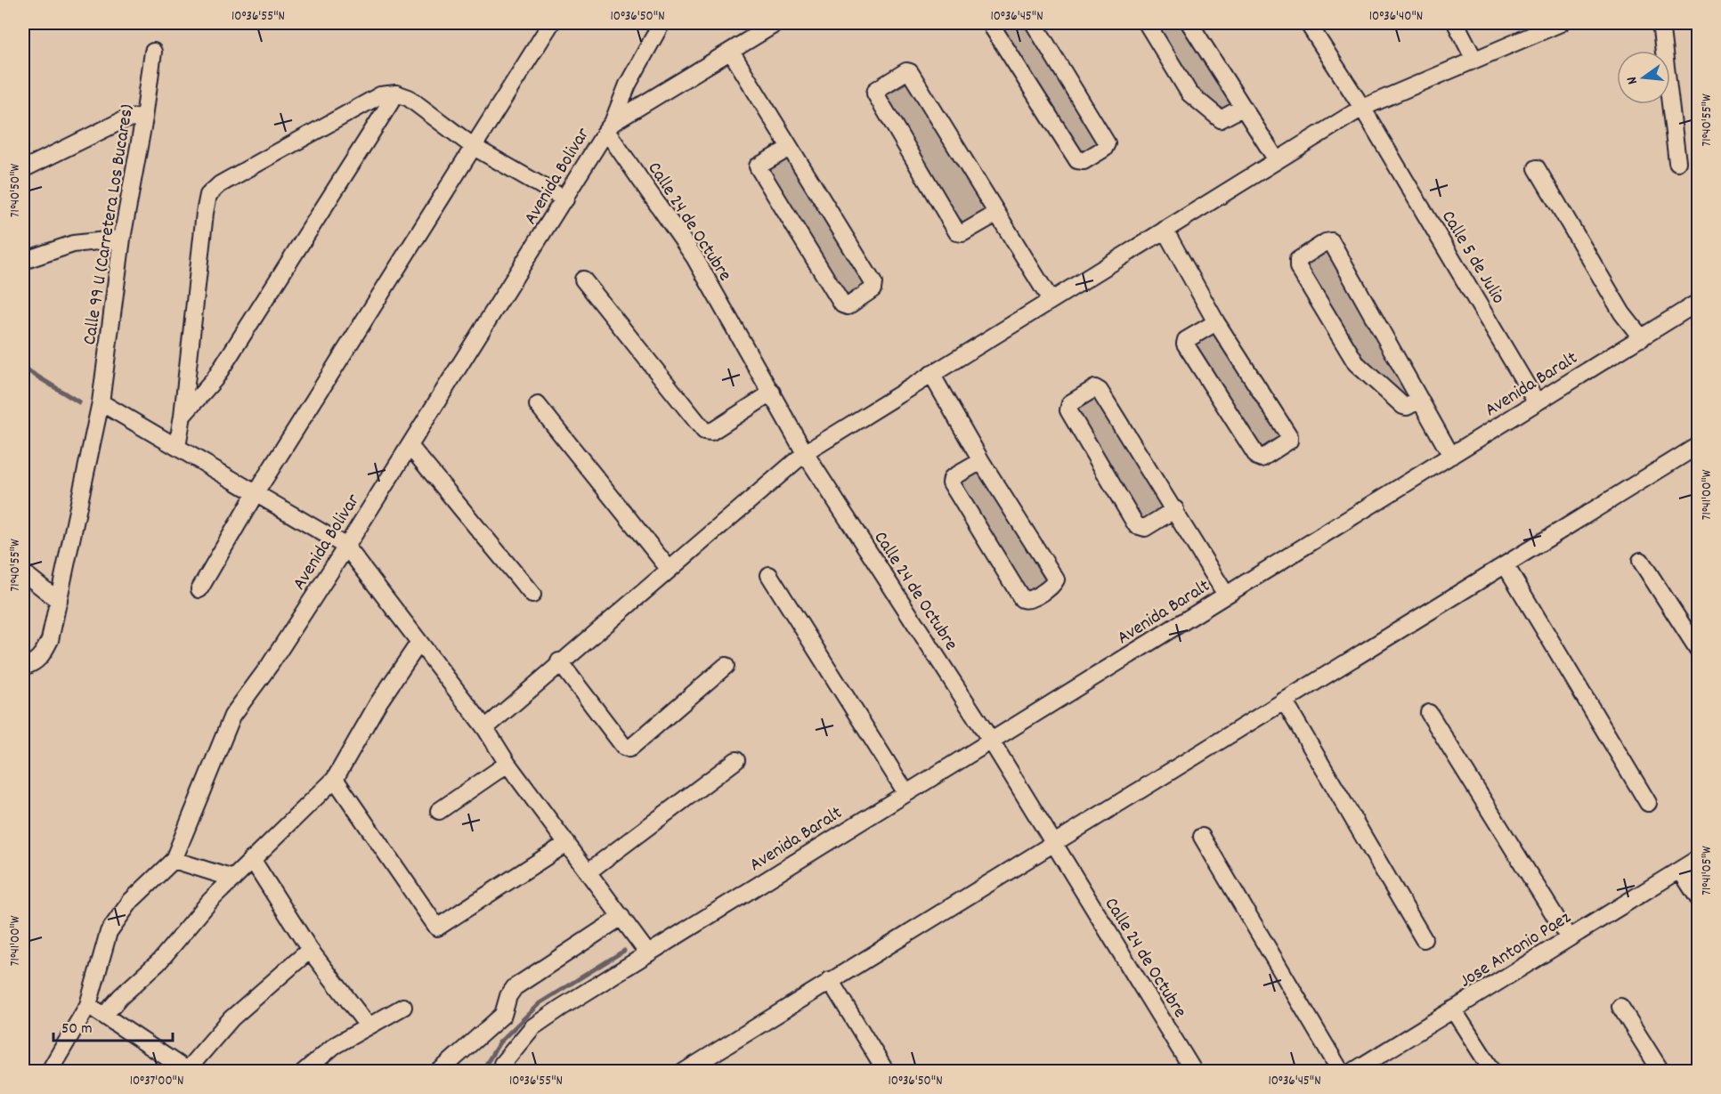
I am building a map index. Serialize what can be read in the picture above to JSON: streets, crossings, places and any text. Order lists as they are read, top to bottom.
{
  "streets": {
    "street": [
      "Avenida Bolivar",
      "Calle 24 de Octubre",
      "Calle 99 U (Carretera Los Bucares)",
      "Calle 5 de Julio",
      "Avenida Baralt",
      "Jose Antonio Paez"
    ]
  },
  "crossings": [
    ["Avenida Bolivar", "Calle 24 de Octubre"],
    ["Calle 24 de Octubre", "Avenida Baralt"],
    ["Calle 5 de Julio", "Avenida Baralt"]
  ],
  "scale_bar": "50 m",
  "north": "left",
  "coordinates": [
    "10°36'55\"N",
    "10°36'50\"N",
    "10°36'45\"N",
    "10°36'40\"N",
    "71°40'55\"W",
    "71°40'50\"W",
    "71°41'00\"W",
    "71°41'05\"W",
    "10°37'00\"N"
  ]
}
